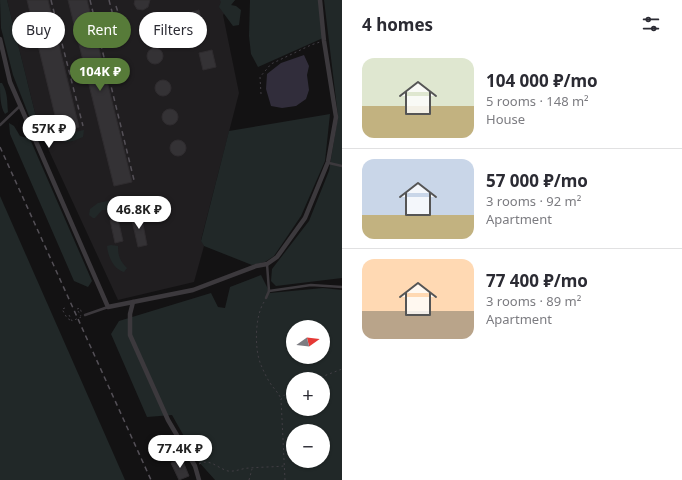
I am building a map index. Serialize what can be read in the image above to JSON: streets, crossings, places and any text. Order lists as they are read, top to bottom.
{
  "north": "right",
  "page": {
    "heading": "4 homes",
    "chip": ["Buy", "Rent", "Filters"],
    "list": [
      {
        "name": "104 000 ₽/mo",
        "note": "5 rooms · 148 m² · House"
      },
      {
        "name": "57 000 ₽/mo",
        "note": "3 rooms · 92 m² · Apartment"
      },
      {
        "name": "77 400 ₽/mo",
        "note": "3 rooms · 89 m² · Apartment"
      }
    ],
    "price": [
      "104K ₽",
      "57K ₽",
      "46.8K ₽",
      "77.4K ₽"
    ],
    "map_buttons": ["+", "−"]
  }
}
